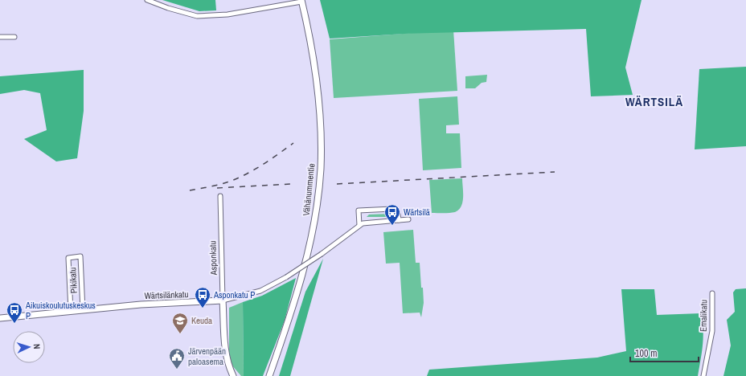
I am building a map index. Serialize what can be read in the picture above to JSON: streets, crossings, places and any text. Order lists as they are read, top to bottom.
{
  "streets": {
    "main road": ["Vähänummentie", "Asponkatu", "Wärtsilänkatu"],
    "street": ["Pikikatu", "Emalikatu"]
  },
  "crossings": [
    ["Asponkatu", "Wärtsilänkatu"],
    ["Pikikatu", "Wärtsilänkatu"]
  ],
  "districts": ["WÄRTSILÄ"],
  "places": {
    "bus stop": ["Wärtsilä", "Asponkatu P", "Aikuiskoulutuskeskus P"],
    "school or university": ["Keuda"],
    "public building": ["Järvenpään paloasema"]
  },
  "scale_bar": "100 m",
  "north": "right"
}
